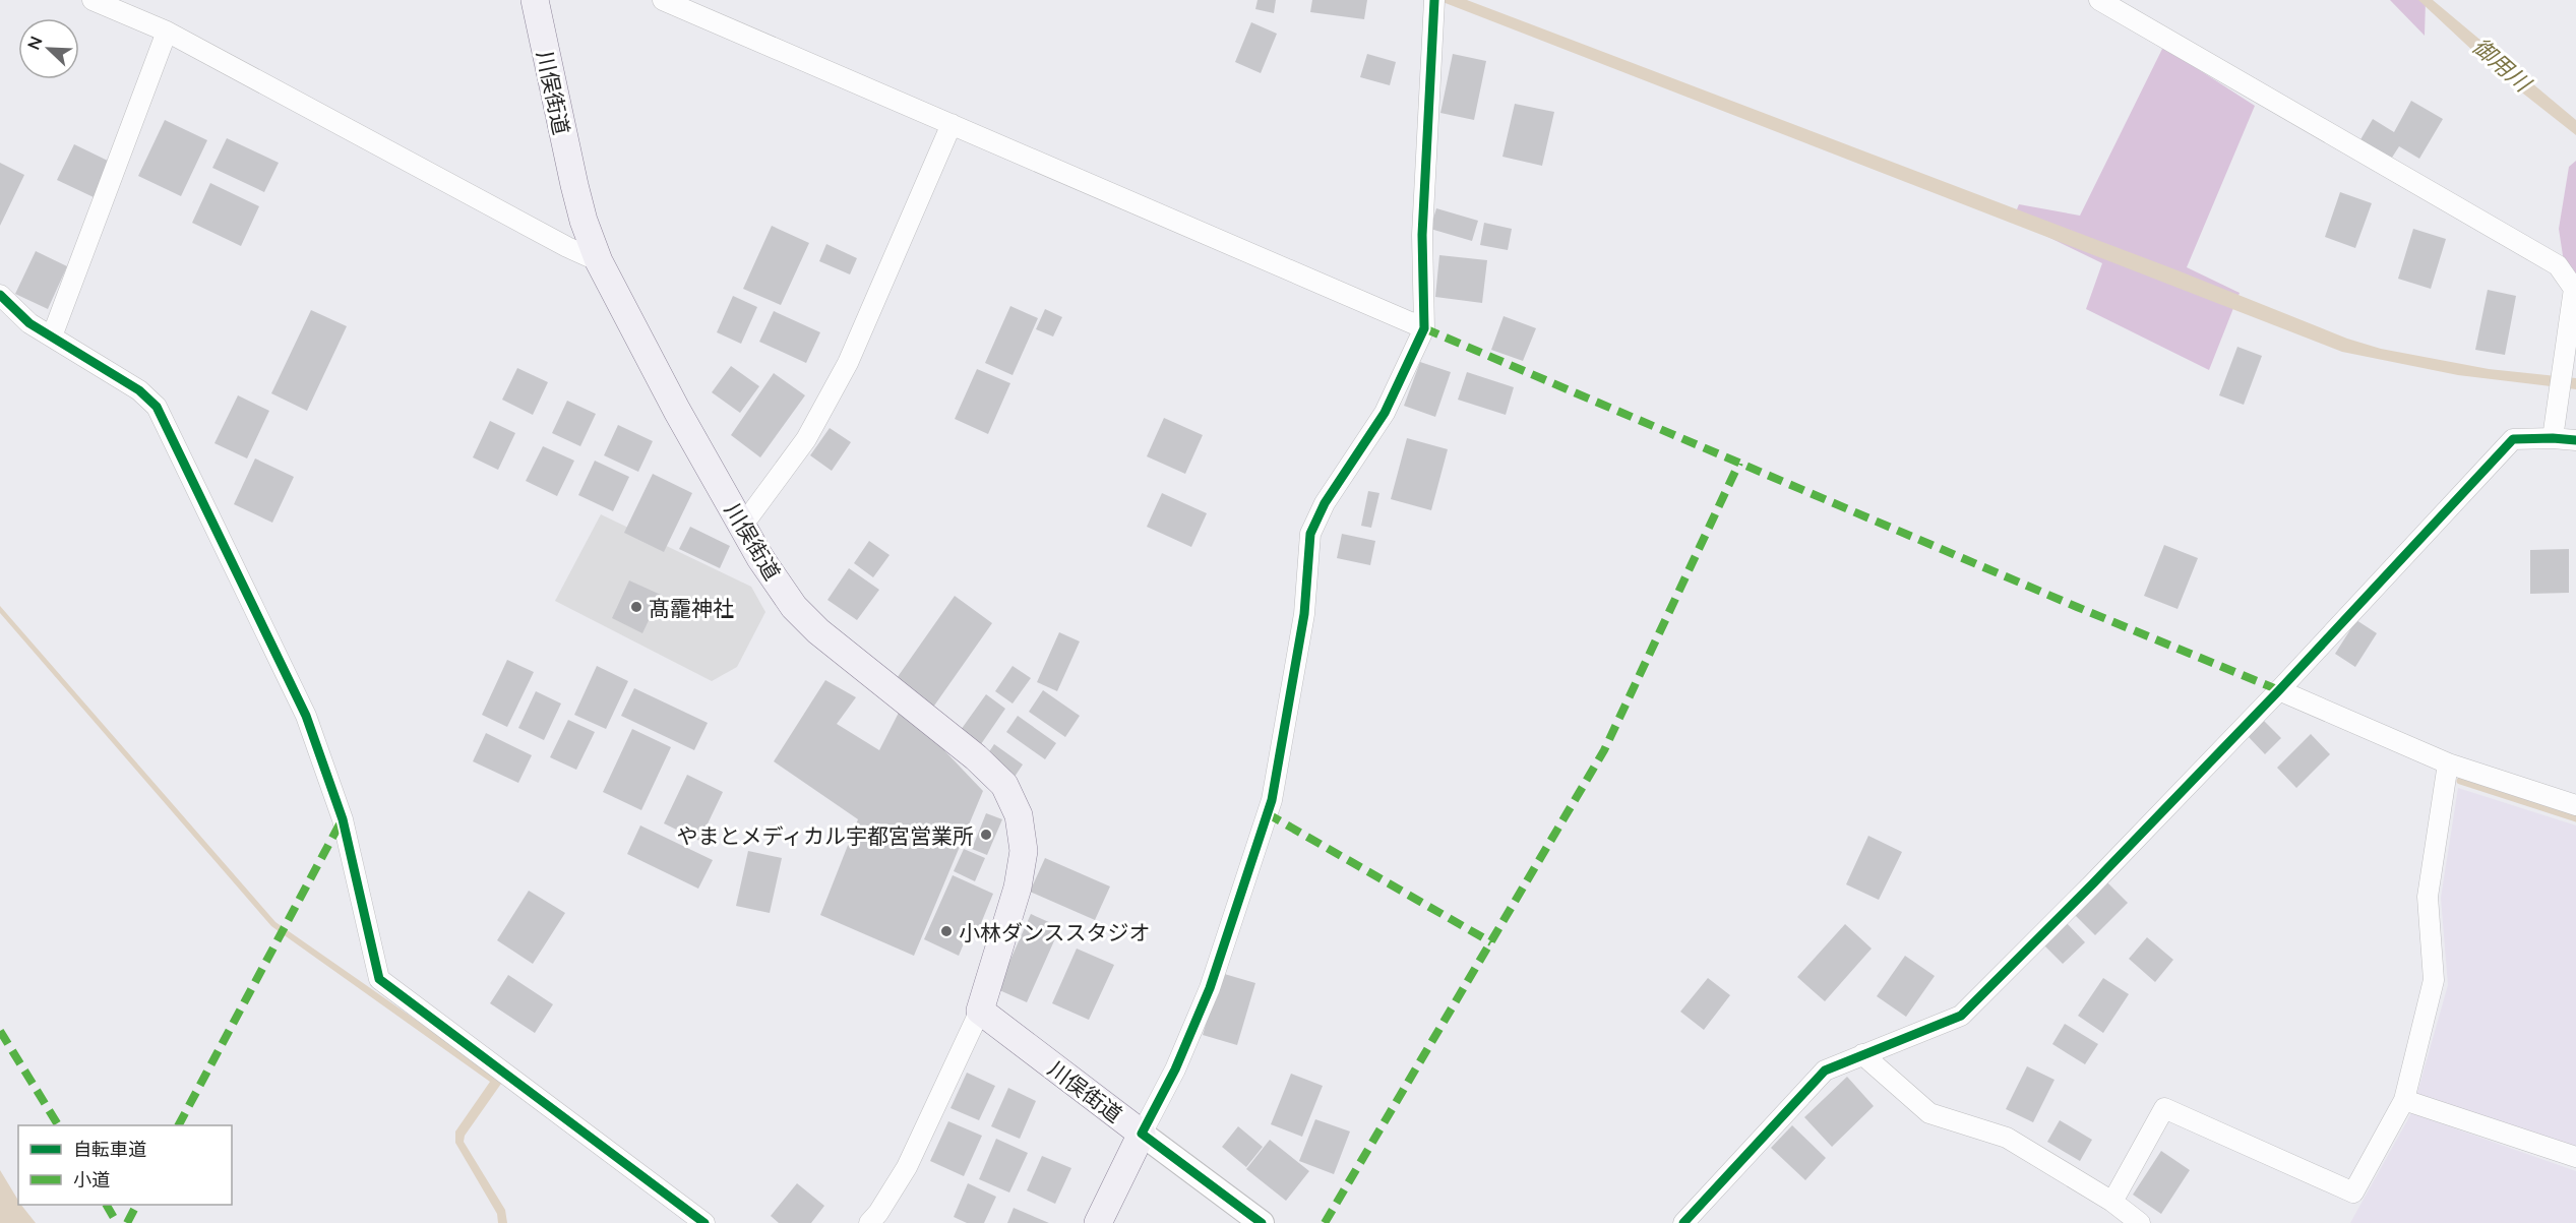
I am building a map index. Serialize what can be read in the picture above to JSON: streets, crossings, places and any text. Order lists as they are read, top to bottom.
{
  "streets": {
    "main road": ["川俣街道"]
  },
  "water": ["御用川"],
  "places": ["髙靇神社", "やまとメディカル宇都宮営業所", "小林ダンススタジオ"],
  "legend": ["自転車道", "小道"],
  "north": "top left"
}
